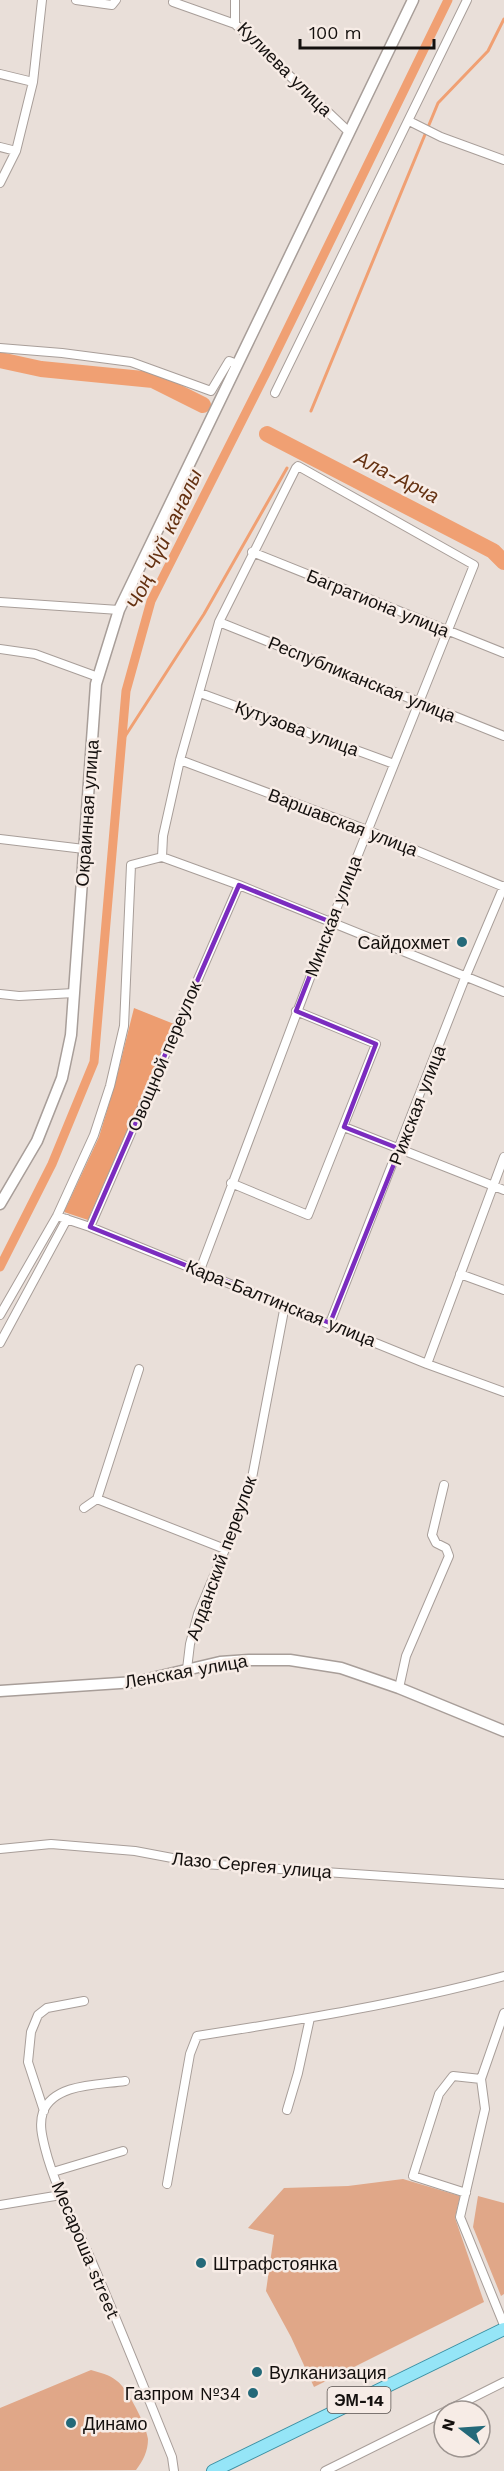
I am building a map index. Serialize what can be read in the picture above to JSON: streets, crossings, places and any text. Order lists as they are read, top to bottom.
{
  "streets": {
    "main road": ["ЭМ-14"],
    "street": [
      "Кулиева улица",
      "Багратиона улица",
      "Республиканская улица",
      "Кутузова улица",
      "Окраинная улица",
      "Варшавская улица",
      "Минская улица",
      "Овощной переулок",
      "Рижская улица",
      "Кара-Балтинская улица",
      "Алданский переулок",
      "Ленская улица",
      "Лазо Сергея улица",
      "Месароша street"
    ]
  },
  "crossings": [
    ["Кулиева улица", "Окраинная улица"],
    ["Багратиона улица", "Минская улица"],
    ["Республиканская улица", "Минская улица"],
    ["Кутузова улица", "Минская улица"],
    ["Варшавская улица", "Минская улица"],
    ["Варшавская улица", "Рижская улица"],
    ["Минская улица", "Кара-Балтинская улица"],
    ["Овощной переулок", "Кара-Балтинская улица"],
    ["Рижская улица", "Кара-Балтинская улица"],
    ["Кара-Балтинская улица", "Алданский переулок"],
    ["Алданский переулок", "Ленская улица"]
  ],
  "water": ["Ала-Арча", "Чоң Чүй каналы"],
  "places": [
    "Сайдохмет",
    "Штрафстоянка",
    "Вулканизация",
    "Газпром №34",
    "Динамо"
  ],
  "scale_bar": "100 m",
  "north": "left"
}
